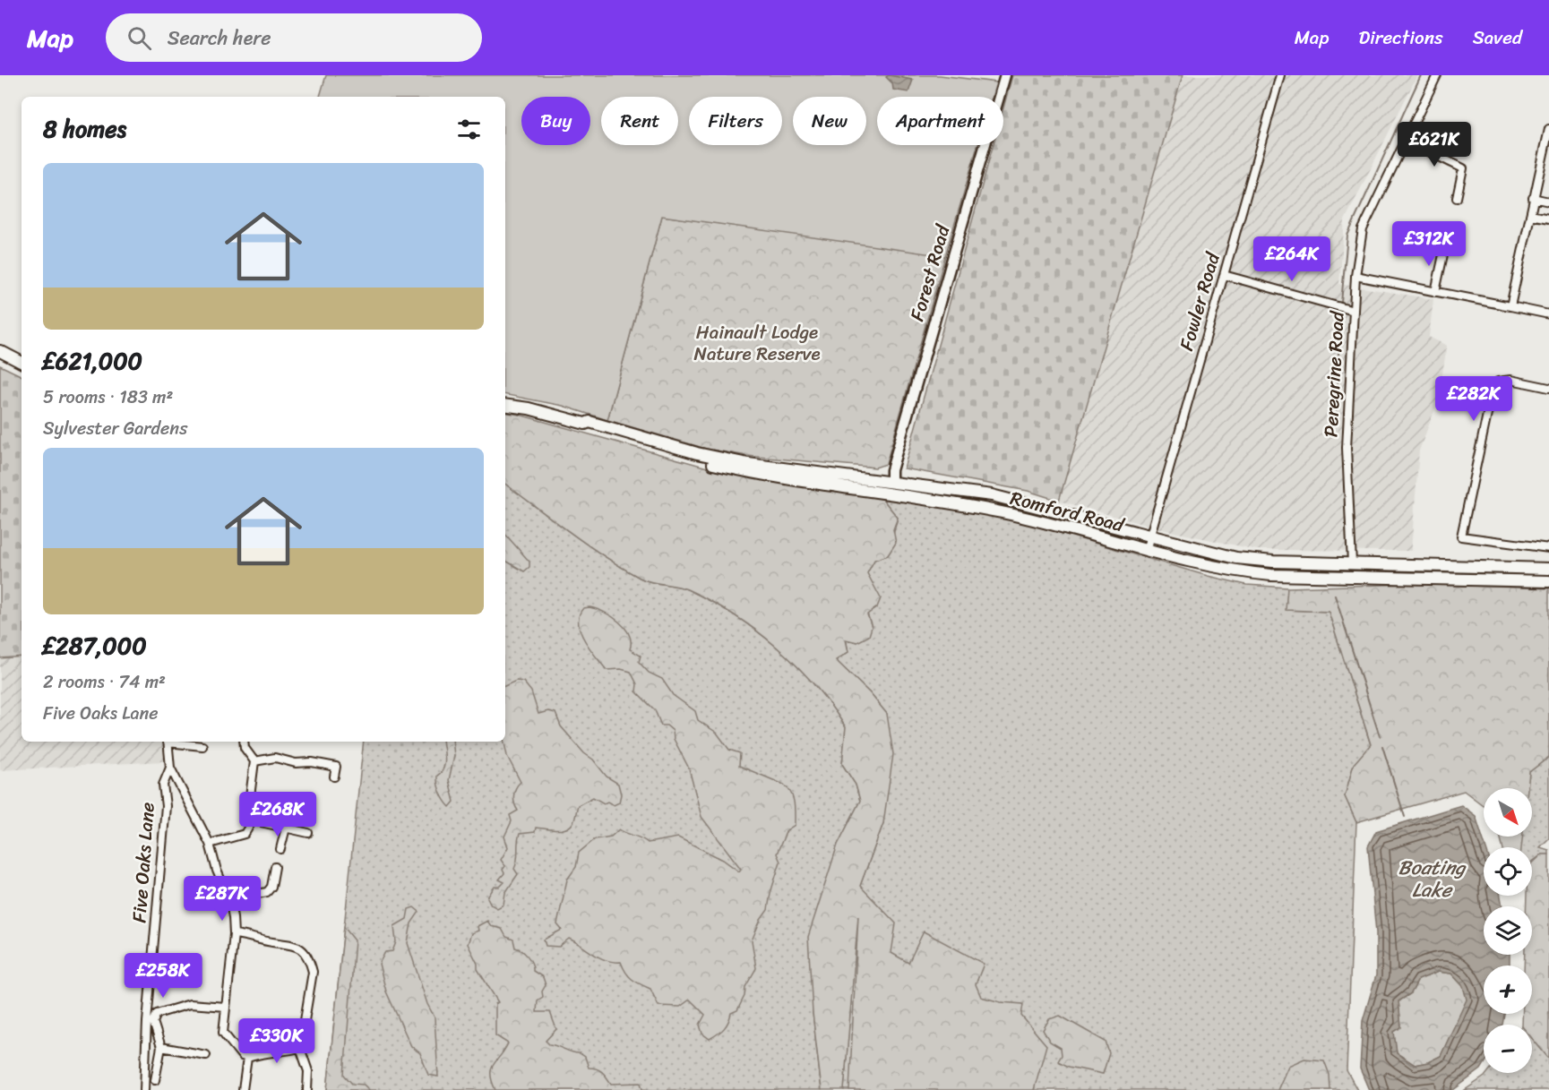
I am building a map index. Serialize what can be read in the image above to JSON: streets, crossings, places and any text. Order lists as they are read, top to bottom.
{
  "streets": {
    "main road": ["Romford Road"],
    "street": [
      "Forest Road",
      "Fowler Road",
      "Peregrine Road",
      "Five Oaks Lane"
    ]
  },
  "crossings": [
    ["Forest Road", "Romford Road"],
    ["Fowler Road", "Romford Road"],
    ["Peregrine Road", "Romford Road"]
  ],
  "water": ["Boating Lake"],
  "parks": ["Hainault Lodge Nature Reserve"],
  "north": "bottom right",
  "page": {
    "header": "Map",
    "search": "Search here",
    "nav": ["Map", "Directions", "Saved"],
    "chip": [
      "Buy",
      "Rent",
      "Filters",
      "New",
      "Apartment"
    ],
    "heading": "8 homes",
    "price": [
      "£621K",
      "£312K",
      "£264K",
      "£282K",
      "£268K",
      "£287K",
      "£258K",
      "£330K"
    ],
    "list": [
      {
        "name": "£621,000",
        "note": "5 rooms · 183 m² · Sylvester Gardens"
      },
      {
        "name": "£287,000",
        "note": "2 rooms · 74 m² · Five Oaks Lane"
      }
    ],
    "map_buttons": ["+", "−"]
  }
}
